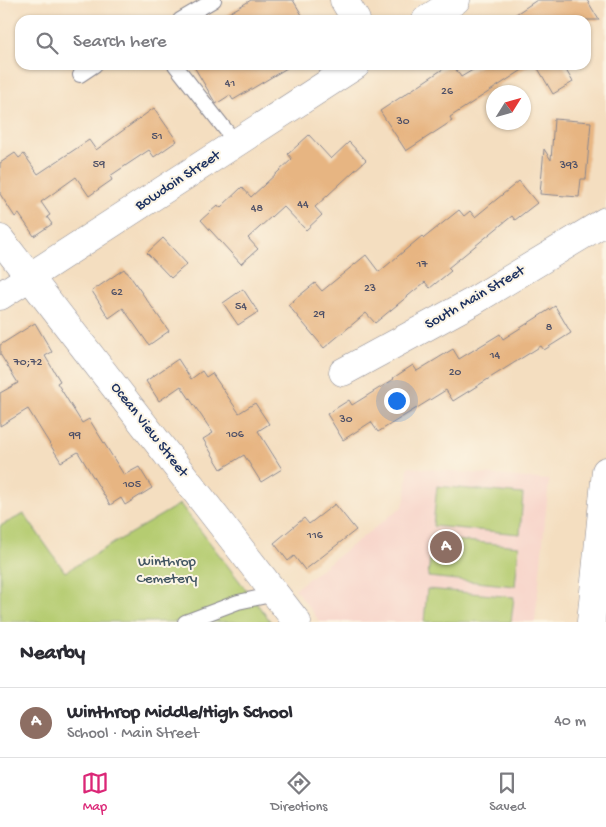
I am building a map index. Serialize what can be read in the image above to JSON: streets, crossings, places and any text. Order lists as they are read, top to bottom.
{
  "streets": {
    "street": ["Bowdoin Street", "South Main Street", "Ocean View Street"]
  },
  "crossings": [
    ["Bowdoin Street", "Ocean View Street"]
  ],
  "parks": ["Winthrop Cemetery"],
  "house_numbers": [
    "41",
    "26",
    "30",
    "51",
    "59",
    "393",
    "44",
    "48",
    "17",
    "23",
    "62",
    "54",
    "29",
    "8",
    "14",
    "70;72",
    "20",
    "30",
    "106",
    "99",
    "105",
    "116"
  ],
  "north": "top right",
  "page": {
    "search": "Search here",
    "pins": "A",
    "heading": "Nearby",
    "list": [
      {
        "mark": "A",
        "name": "Winthrop Middle/High School",
        "note": "School · Main Street",
        "value": "40 m"
      }
    ],
    "nav": ["Map", "Directions", "Saved"]
  }
}
